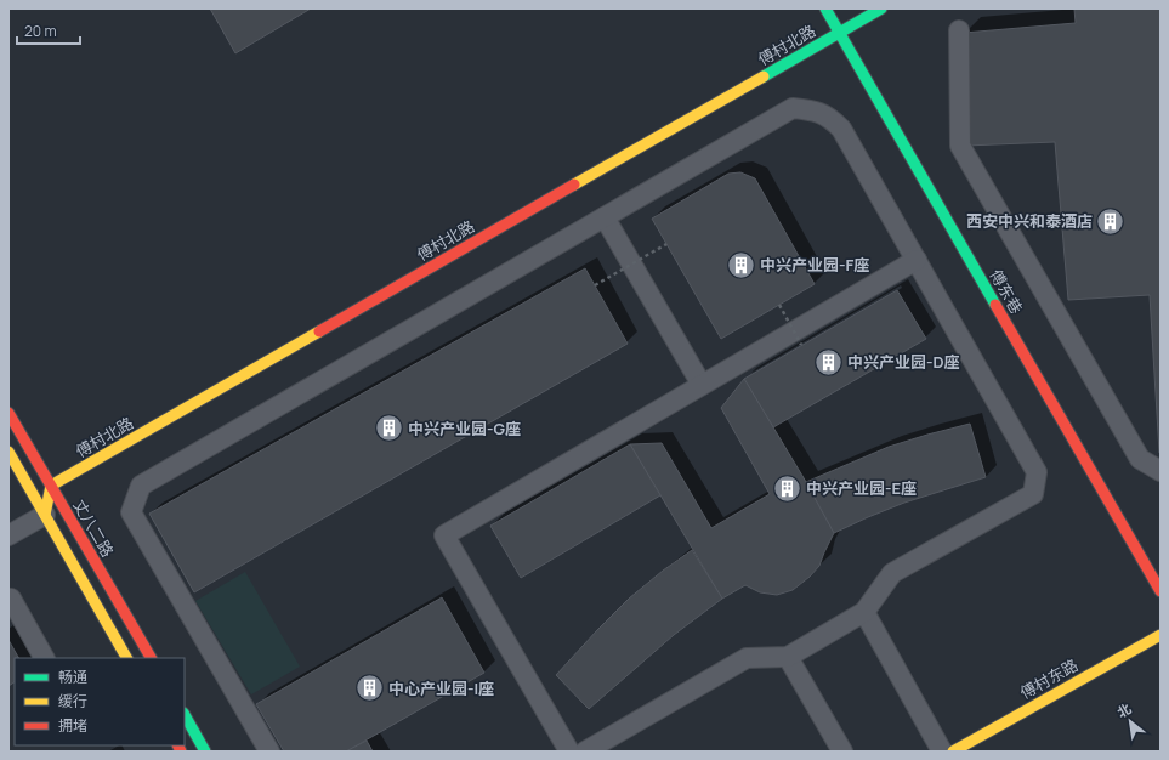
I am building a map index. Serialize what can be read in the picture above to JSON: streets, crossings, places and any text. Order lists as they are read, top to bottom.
{
  "streets": {
    "street": [
      "傅村北路",
      "傅东巷",
      "丈八二路",
      "傅村东路"
    ]
  },
  "crossings": [
    ["傅村北路", "傅东巷"],
    ["傅村北路", "丈八二路"]
  ],
  "places": {
    "building": [
      "西安中兴和泰酒店",
      "中兴产业园-F座",
      "中兴产业园-D座",
      "中兴产业园-G座",
      "中兴产业园-E座",
      "中心产业园-I座"
    ]
  },
  "legend": ["畅通", "缓行", "拥堵"],
  "scale_bar": "20 m",
  "north": "top left"
}
